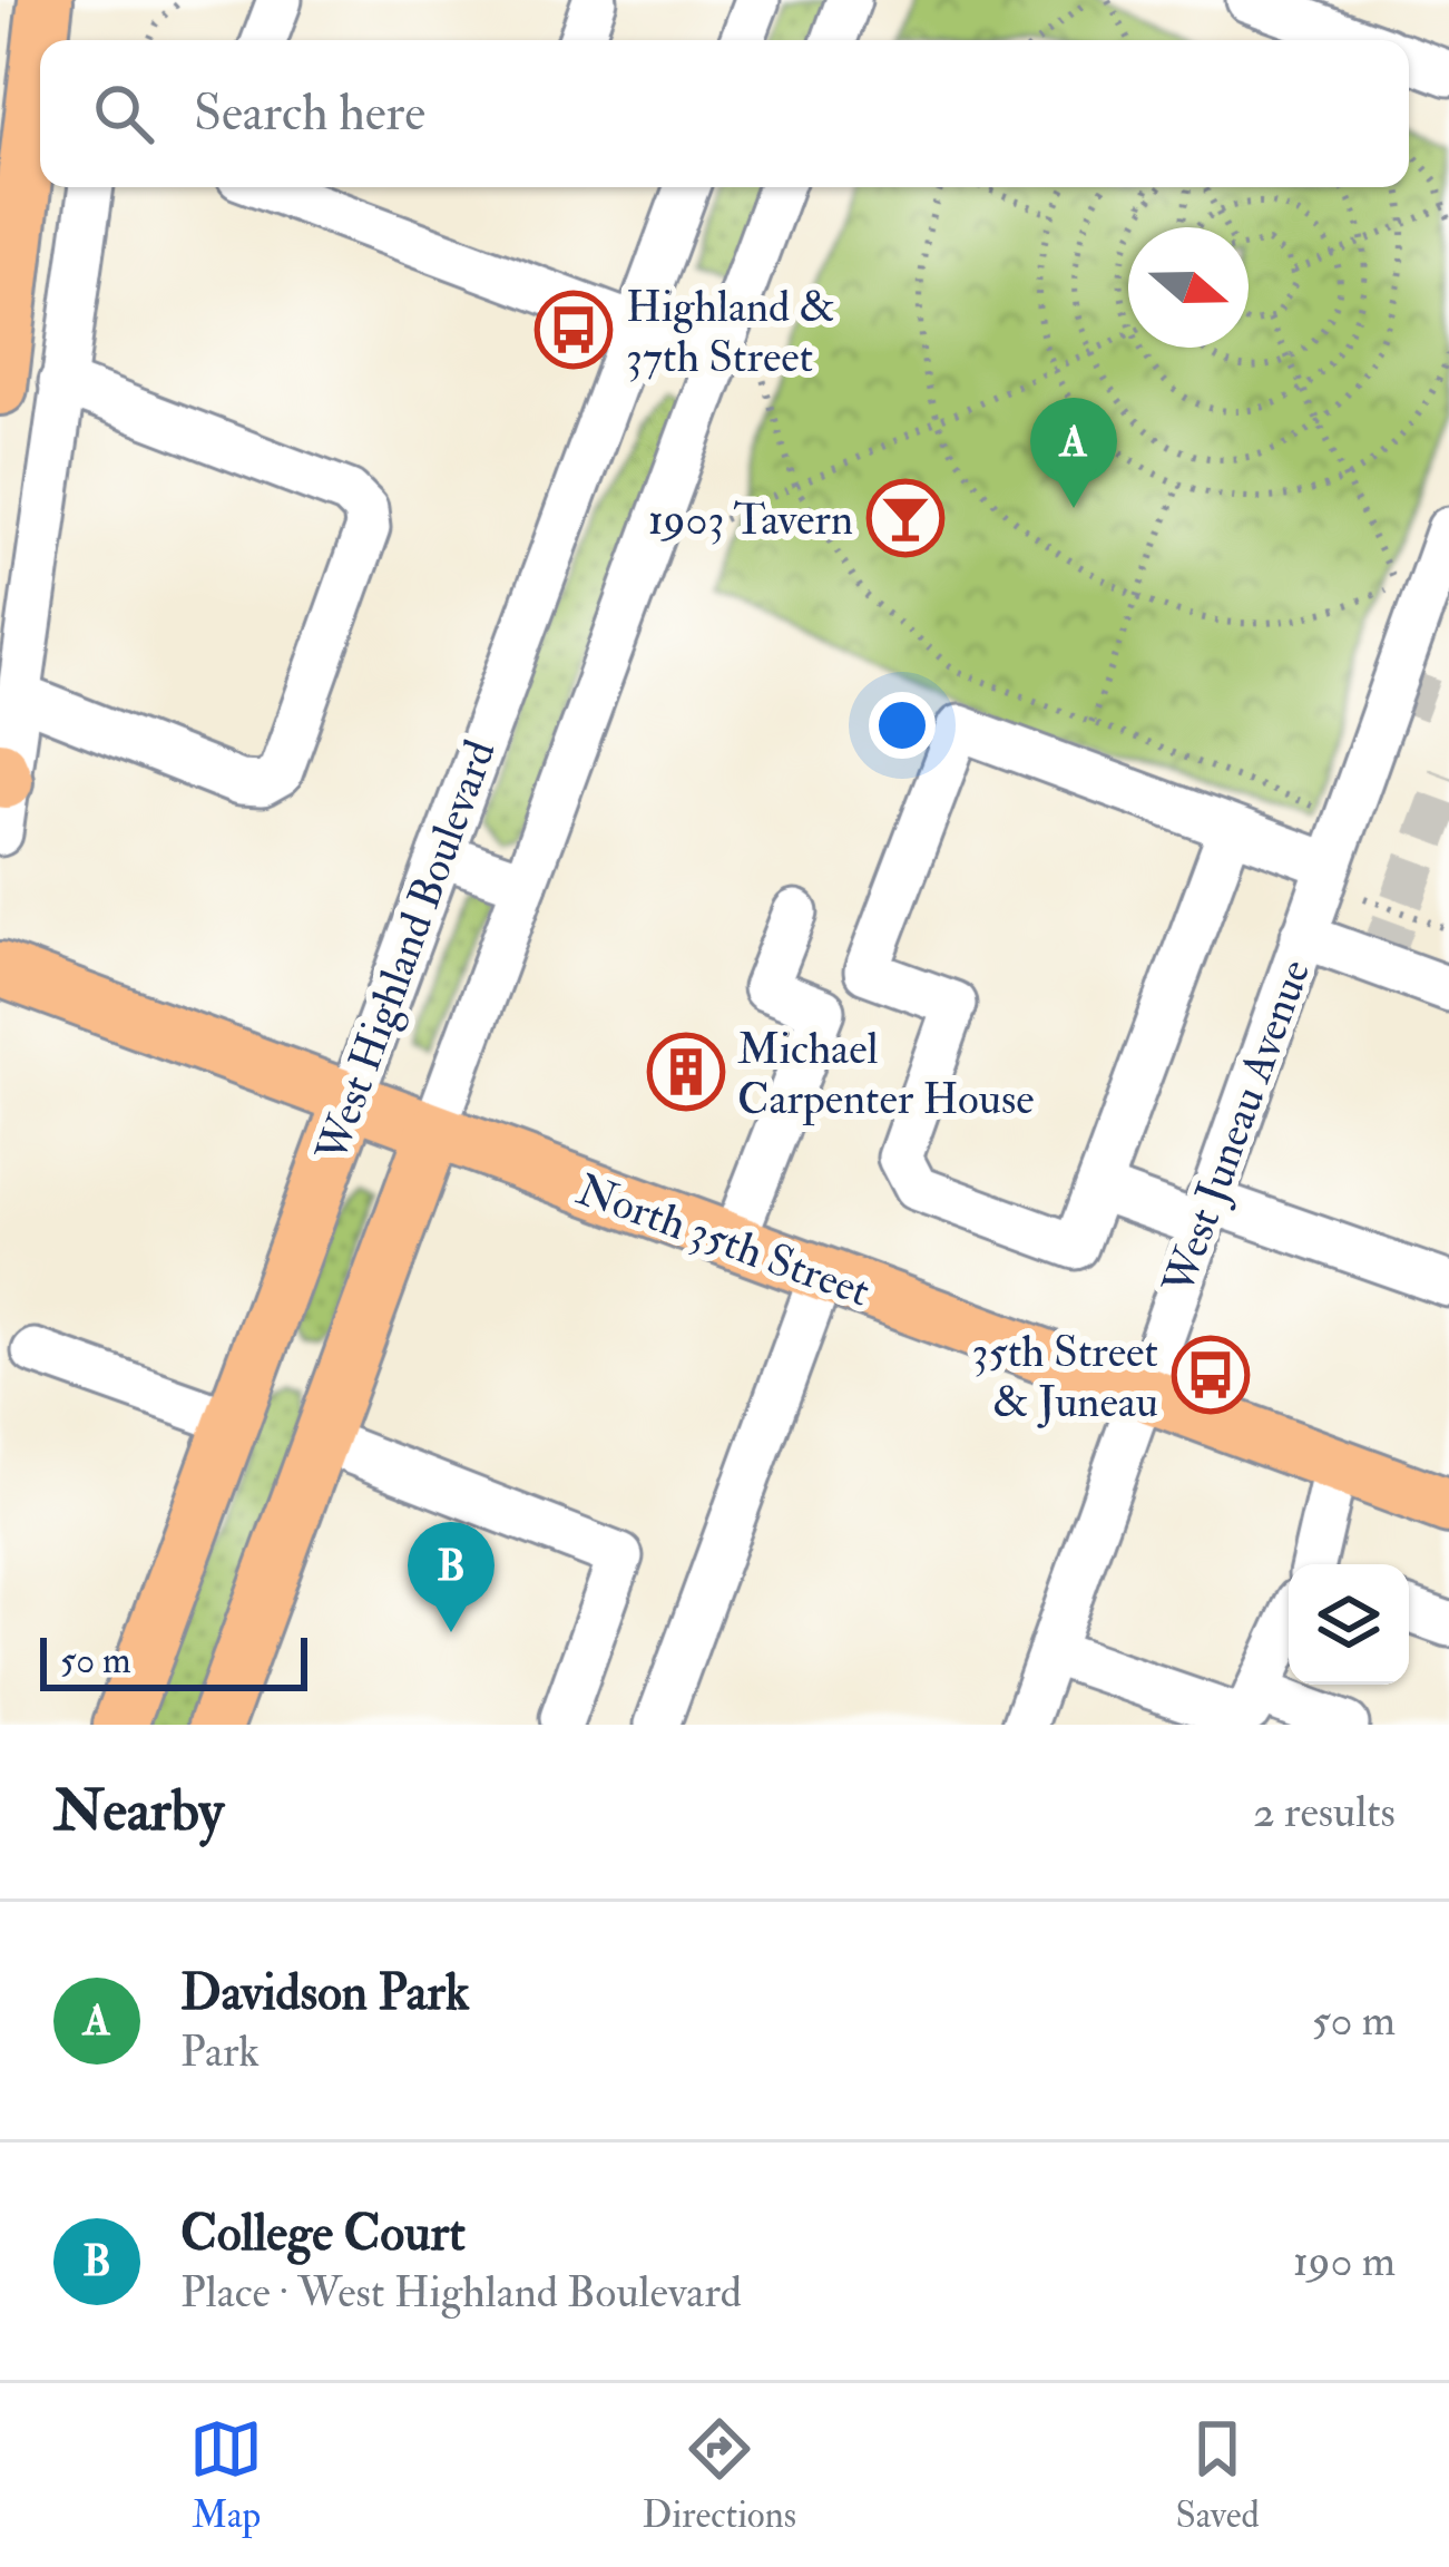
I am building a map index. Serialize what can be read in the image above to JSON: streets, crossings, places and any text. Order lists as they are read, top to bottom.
{
  "streets": {
    "main road": ["West Highland Boulevard", "North 35th Street"],
    "street": ["West Juneau Avenue"]
  },
  "crossings": [
    ["West Highland Boulevard", "North 35th Street"],
    ["West Juneau Avenue", "North 35th Street"]
  ],
  "places": {
    "bus stop": ["Highland & 37th Street", "35th Street & Juneau"],
    "bar": ["1903 Tavern"],
    "building": ["Michael Carpenter House"]
  },
  "scale_bar": "50 m",
  "north": "right",
  "page": {
    "search": "Search here",
    "pins": ["A", "B"],
    "scale": "50 m",
    "heading": ["Nearby", "2 results"],
    "list": [
      {
        "mark": "A",
        "name": "Davidson Park",
        "note": "Park",
        "value": "50 m"
      },
      {
        "mark": "B",
        "name": "College Court",
        "note": "Place · West Highland Boulevard",
        "value": "190 m"
      }
    ],
    "nav": ["Map", "Directions", "Saved"]
  }
}
